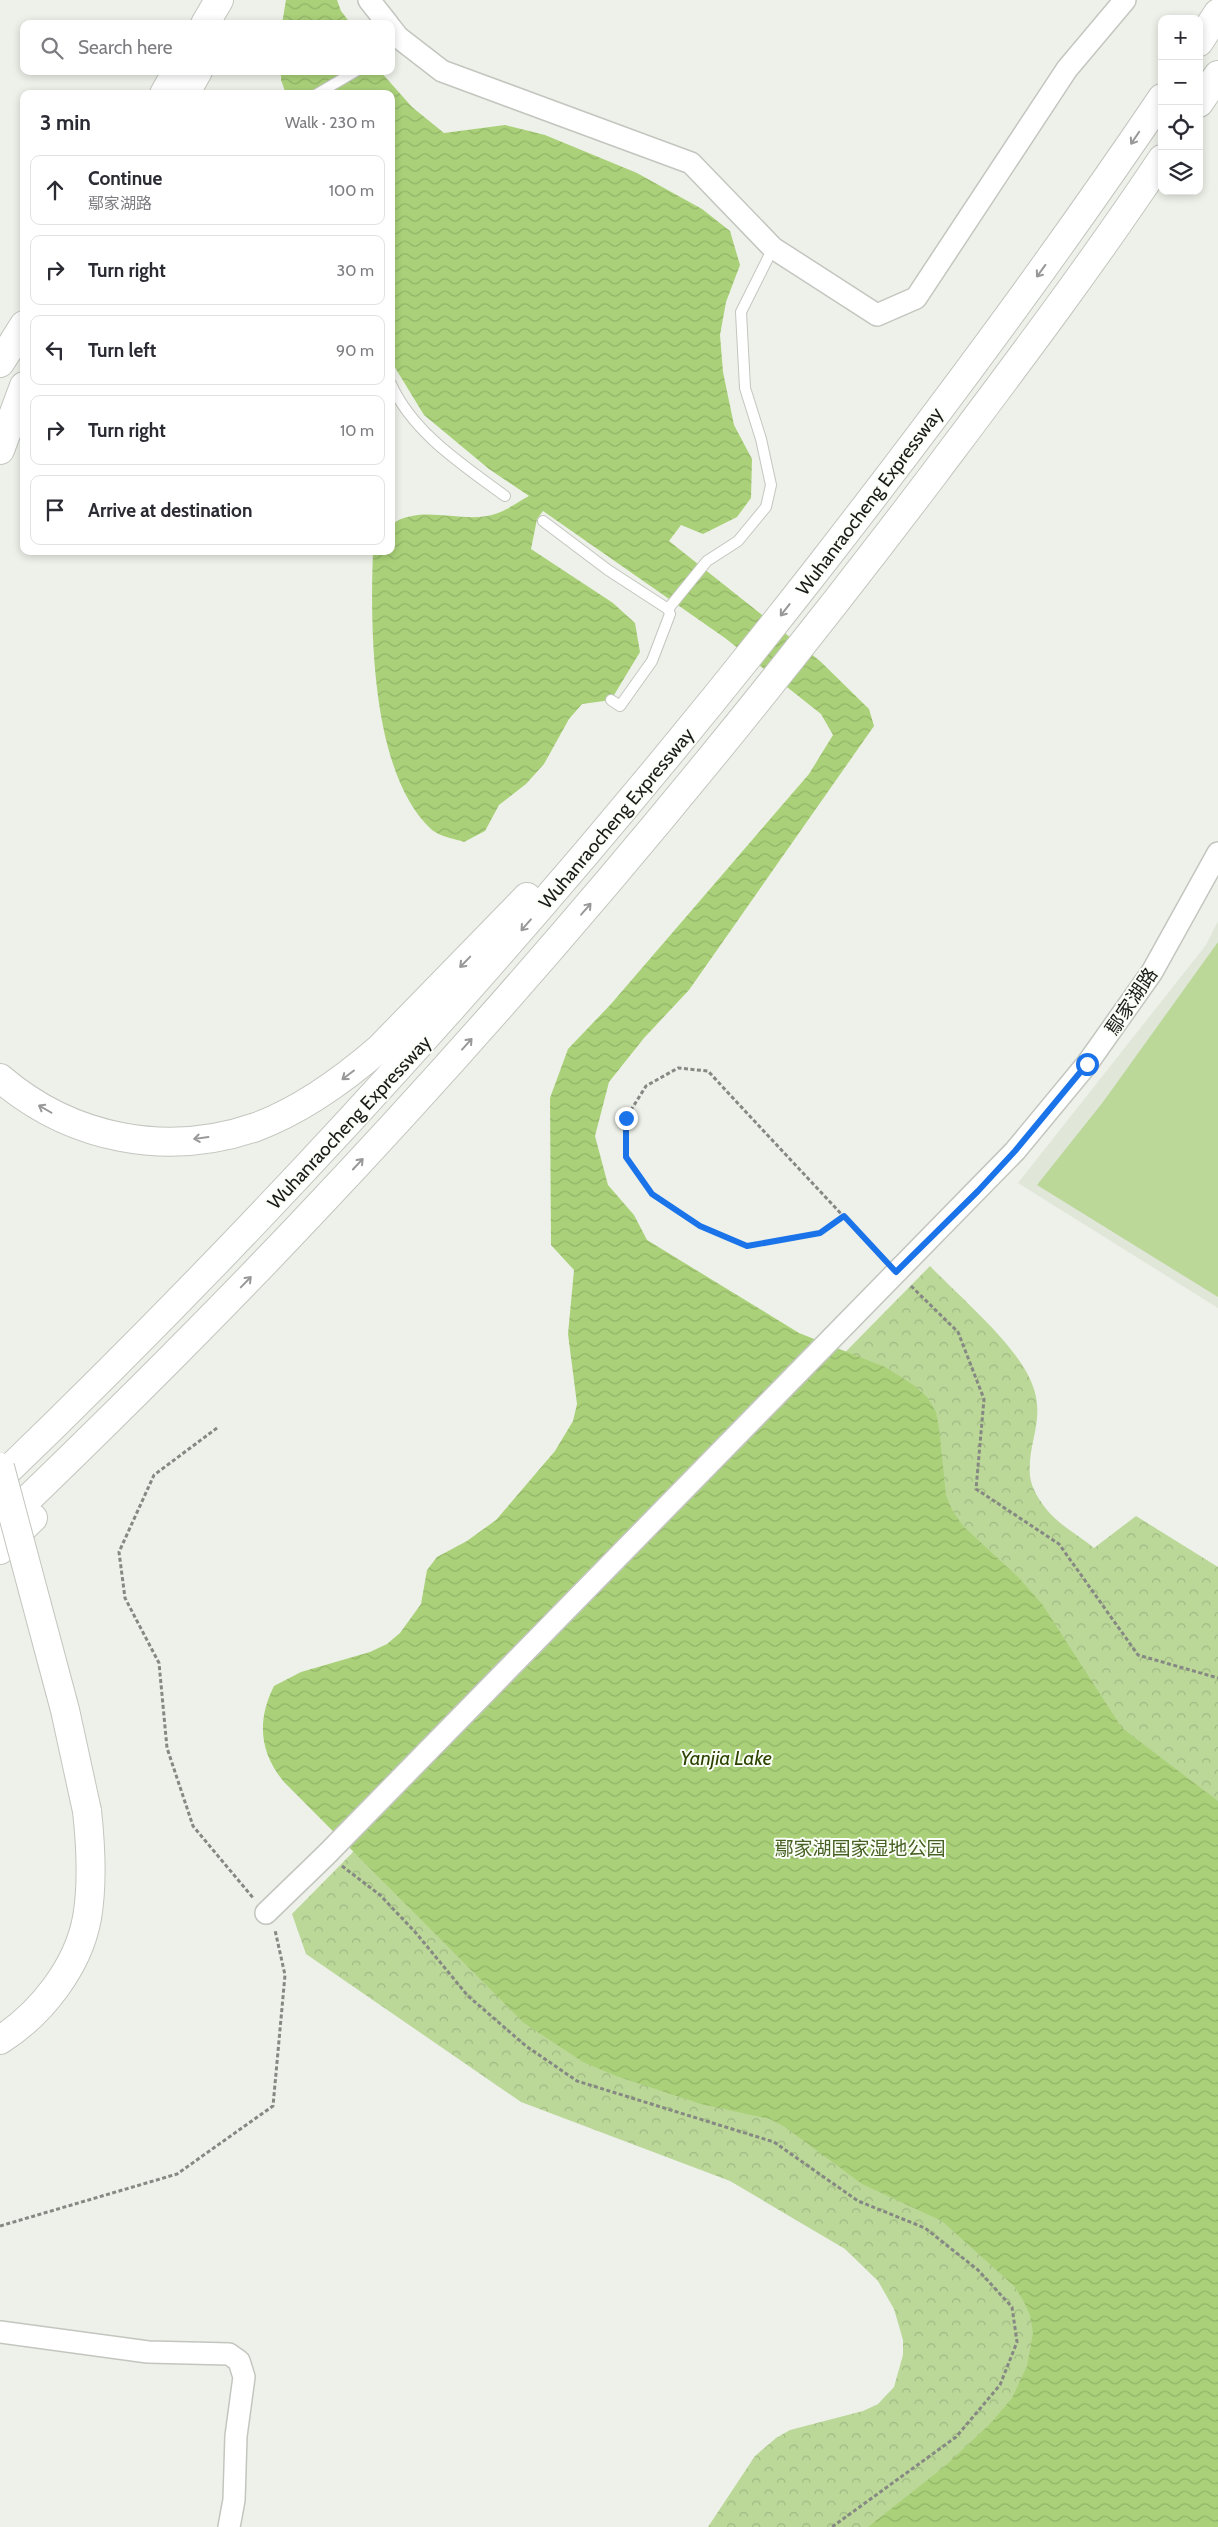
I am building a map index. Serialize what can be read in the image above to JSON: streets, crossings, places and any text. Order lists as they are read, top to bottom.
{
  "streets": {
    "highway": ["Wuhanraocheng Expressway"],
    "street": ["鄢家湖路"]
  },
  "water": ["Yanjia Lake"],
  "parks": ["鄢家湖国家湿地公园"],
  "page": {
    "map_buttons": ["+", "−"],
    "search": "Search here",
    "heading": ["3 min", "Walk · 230 m"],
    "list": [
      ["Continue", "鄢家湖路", "100 m"],
      ["Turn right", "30 m"],
      ["Turn left", "90 m"],
      ["Turn right", "10 m"],
      "Arrive at destination"
    ]
  }
}
